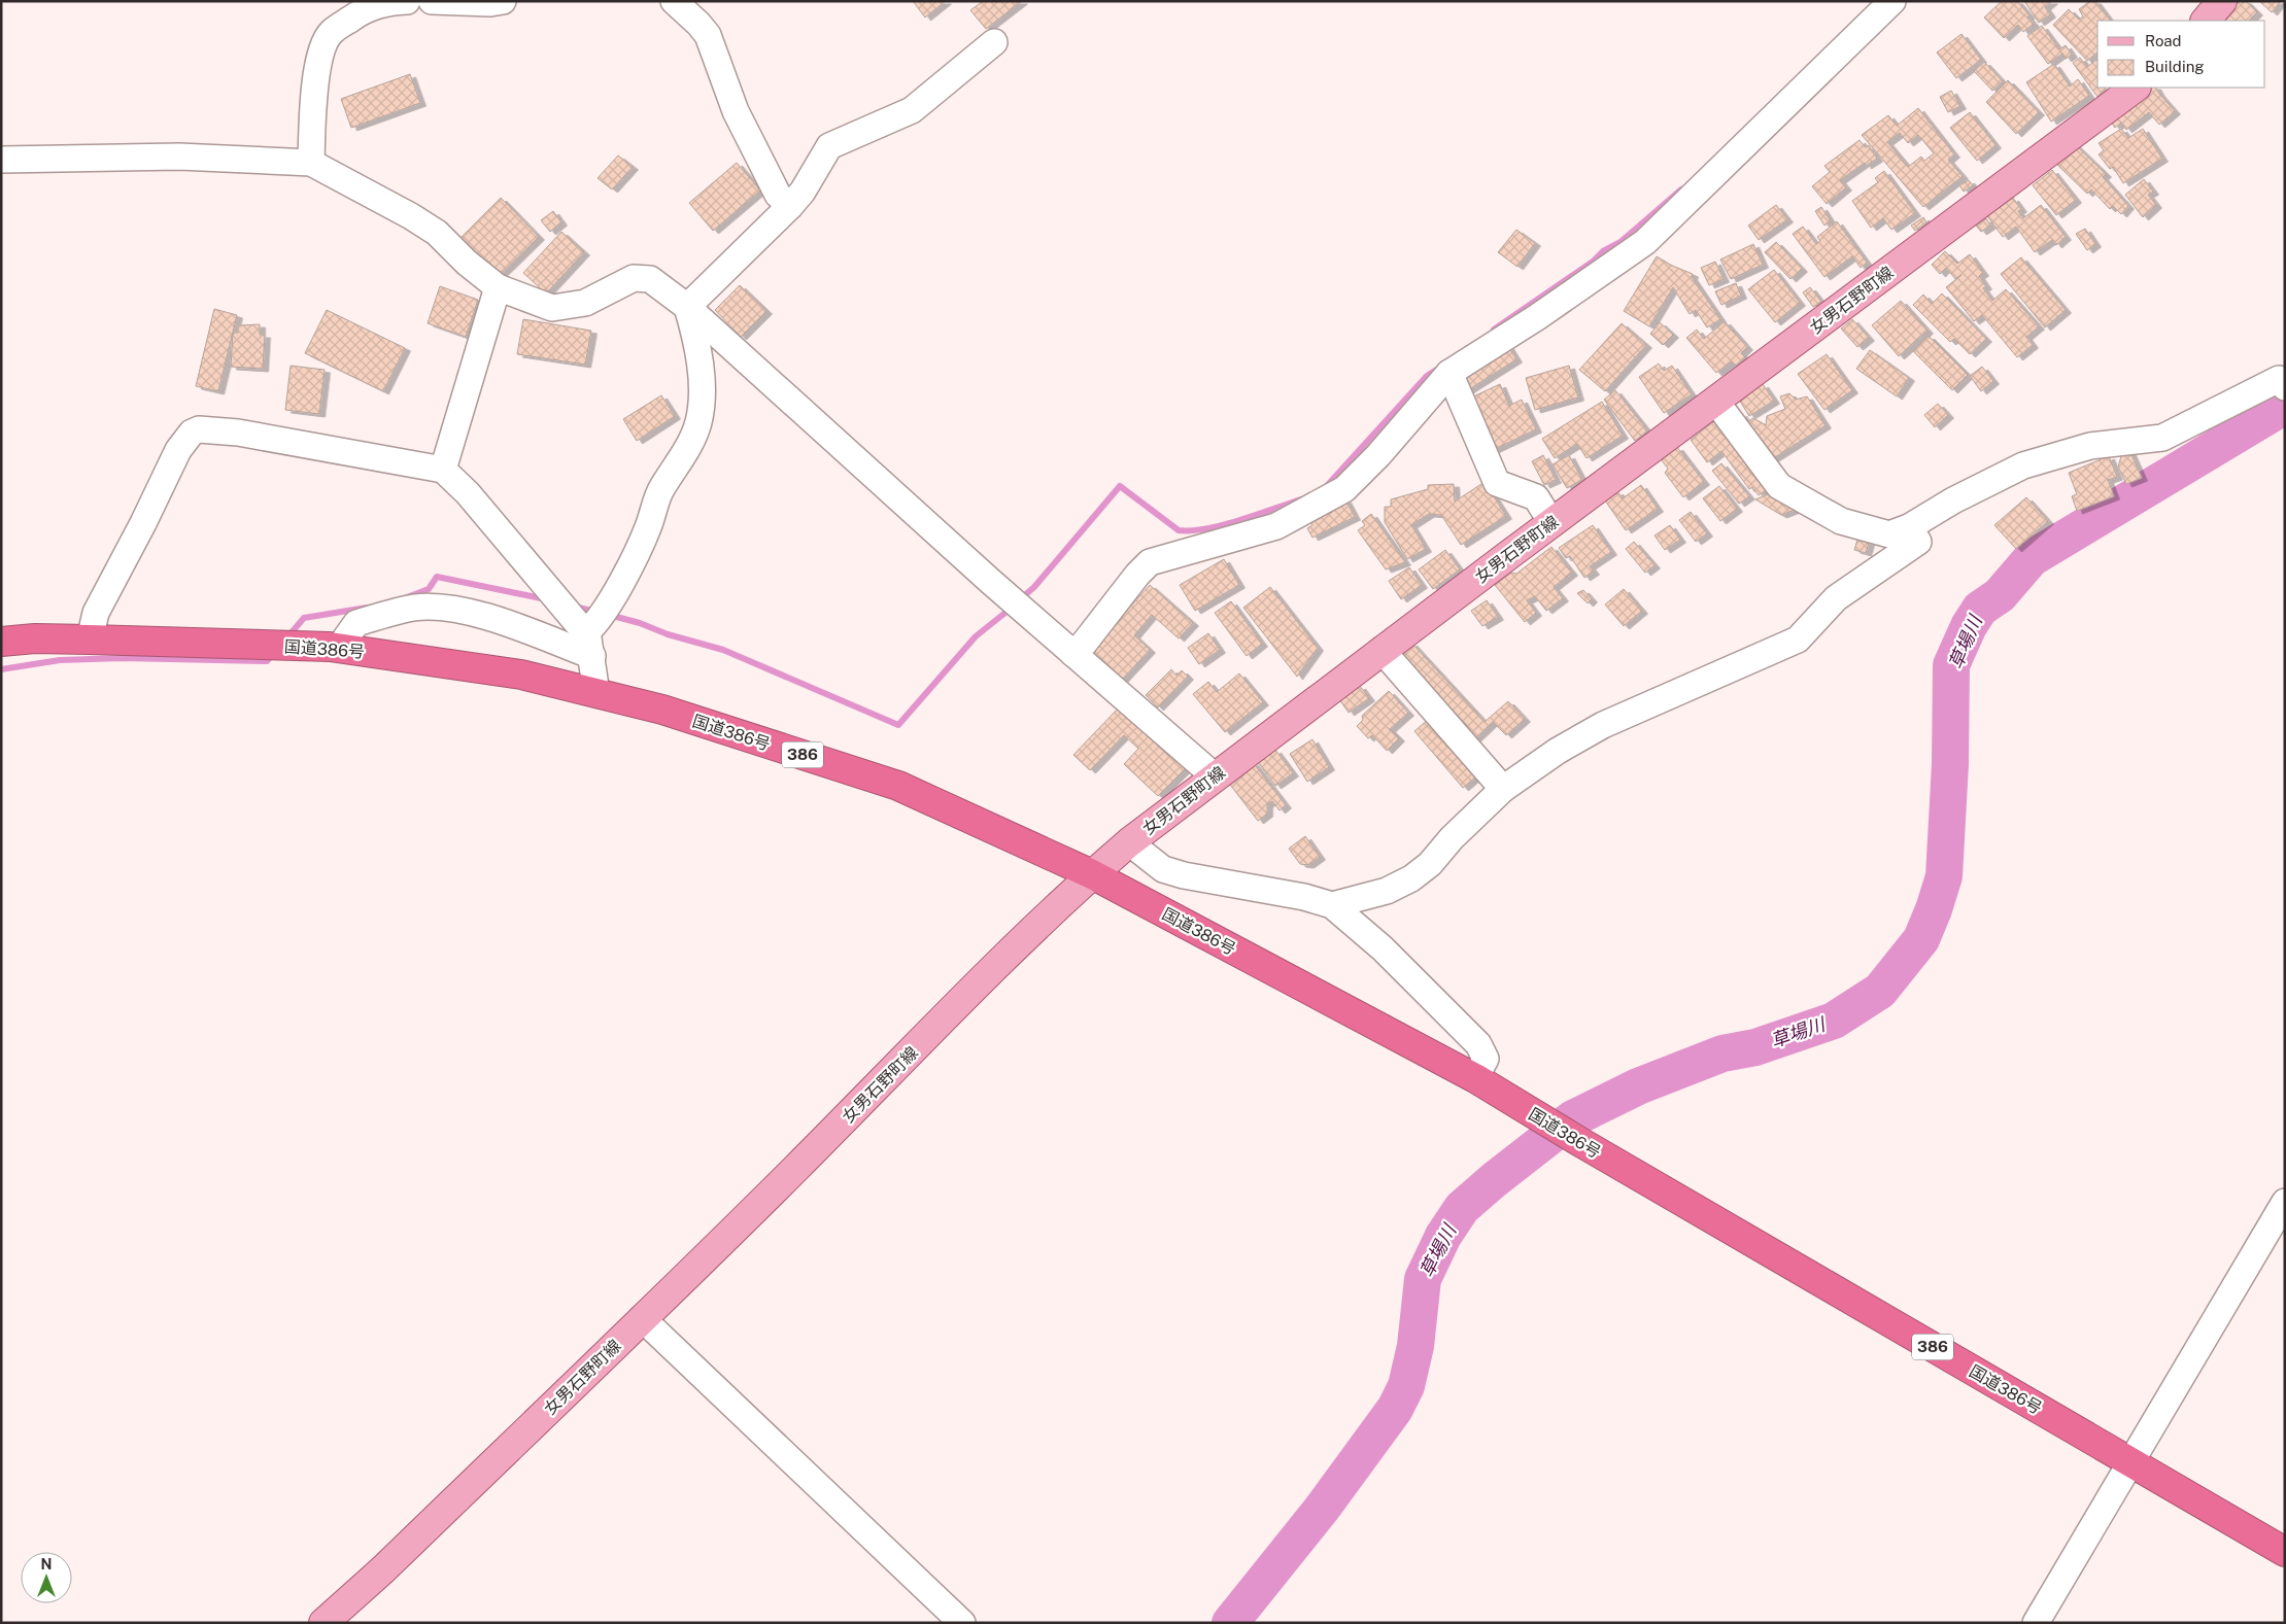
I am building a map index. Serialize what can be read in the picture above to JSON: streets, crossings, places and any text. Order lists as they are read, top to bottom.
{
  "streets": {
    "highway": ["国道386号", "386"],
    "main road": ["女男石野町線"]
  },
  "crossings": [
    ["女男石野町線", "国道386号"]
  ],
  "water": ["草場川"],
  "legend": ["Road", "Building"],
  "north": "top"
}
